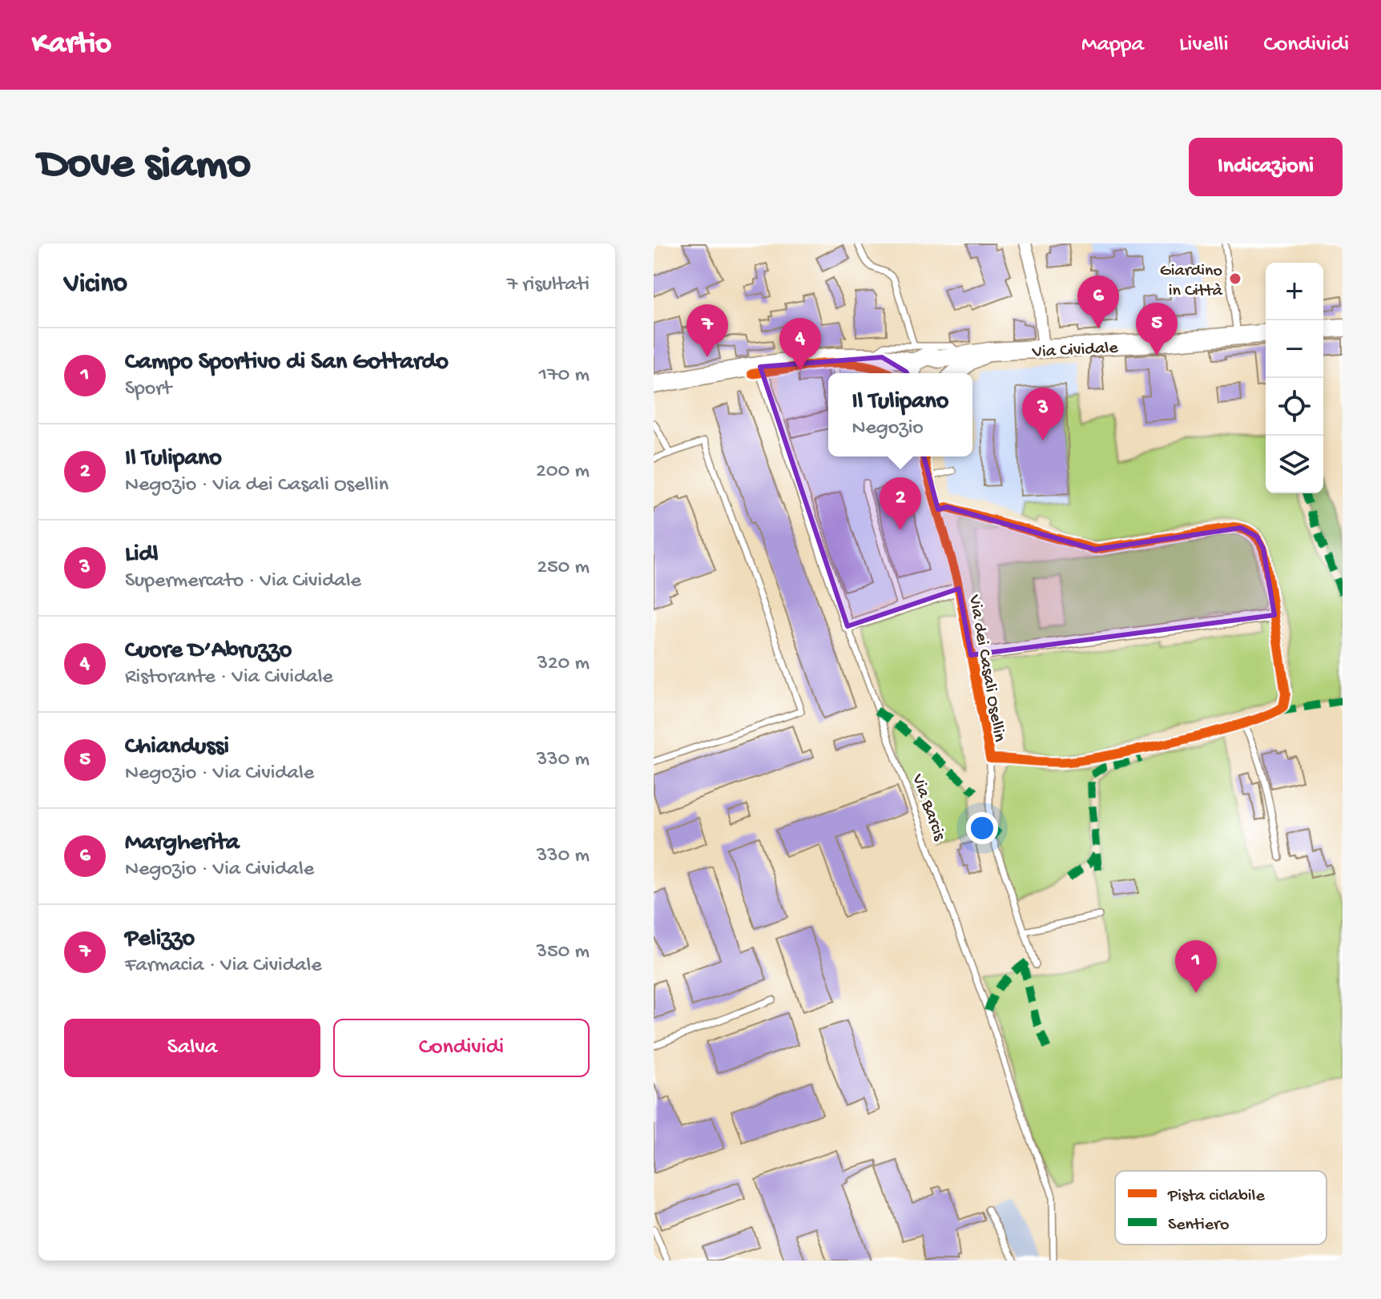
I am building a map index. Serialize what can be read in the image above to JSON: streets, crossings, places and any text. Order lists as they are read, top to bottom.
{
  "streets": {
    "main road": ["Via Cividale"],
    "street": ["Via dei Casali Osellin", "Via Barcis"]
  },
  "places": ["Giardino in Città"],
  "legend": ["Pista ciclabile", "Sentiero"],
  "page": {
    "header": "Kartio",
    "nav": ["Mappa", "Livelli", "Condividi"],
    "buttons": [
      "Indicazioni",
      ["Salva", "Condividi"]
    ],
    "title": "Dove siamo",
    "heading": ["Vicino", "7 risultati"],
    "map_buttons": ["+", "−"],
    "pins": [
      "6",
      "5",
      "7",
      "4",
      "3",
      "2",
      "1"
    ],
    "list": [
      {
        "mark": "1",
        "name": "Campo Sportivo di San Gottardo",
        "note": "Sport",
        "value": "170 m"
      },
      {
        "mark": "2",
        "name": "Il Tulipano",
        "note": "Negozio · Via dei Casali Osellin",
        "value": "200 m"
      },
      {
        "mark": "3",
        "name": "Lidl",
        "note": "Supermercato · Via Cividale",
        "value": "250 m"
      },
      {
        "mark": "4",
        "name": "Cuore D’Abruzzo",
        "note": "Ristorante · Via Cividale",
        "value": "320 m"
      },
      {
        "mark": "5",
        "name": "Chiandussi",
        "note": "Negozio · Via Cividale",
        "value": "330 m"
      },
      {
        "mark": "6",
        "name": "Margherita",
        "note": "Negozio · Via Cividale",
        "value": "330 m"
      },
      {
        "mark": "7",
        "name": "Pelizzo",
        "note": "Farmacia · Via Cividale",
        "value": "350 m"
      }
    ],
    "popup": ["Il Tulipano", "Negozio"]
  }
}
